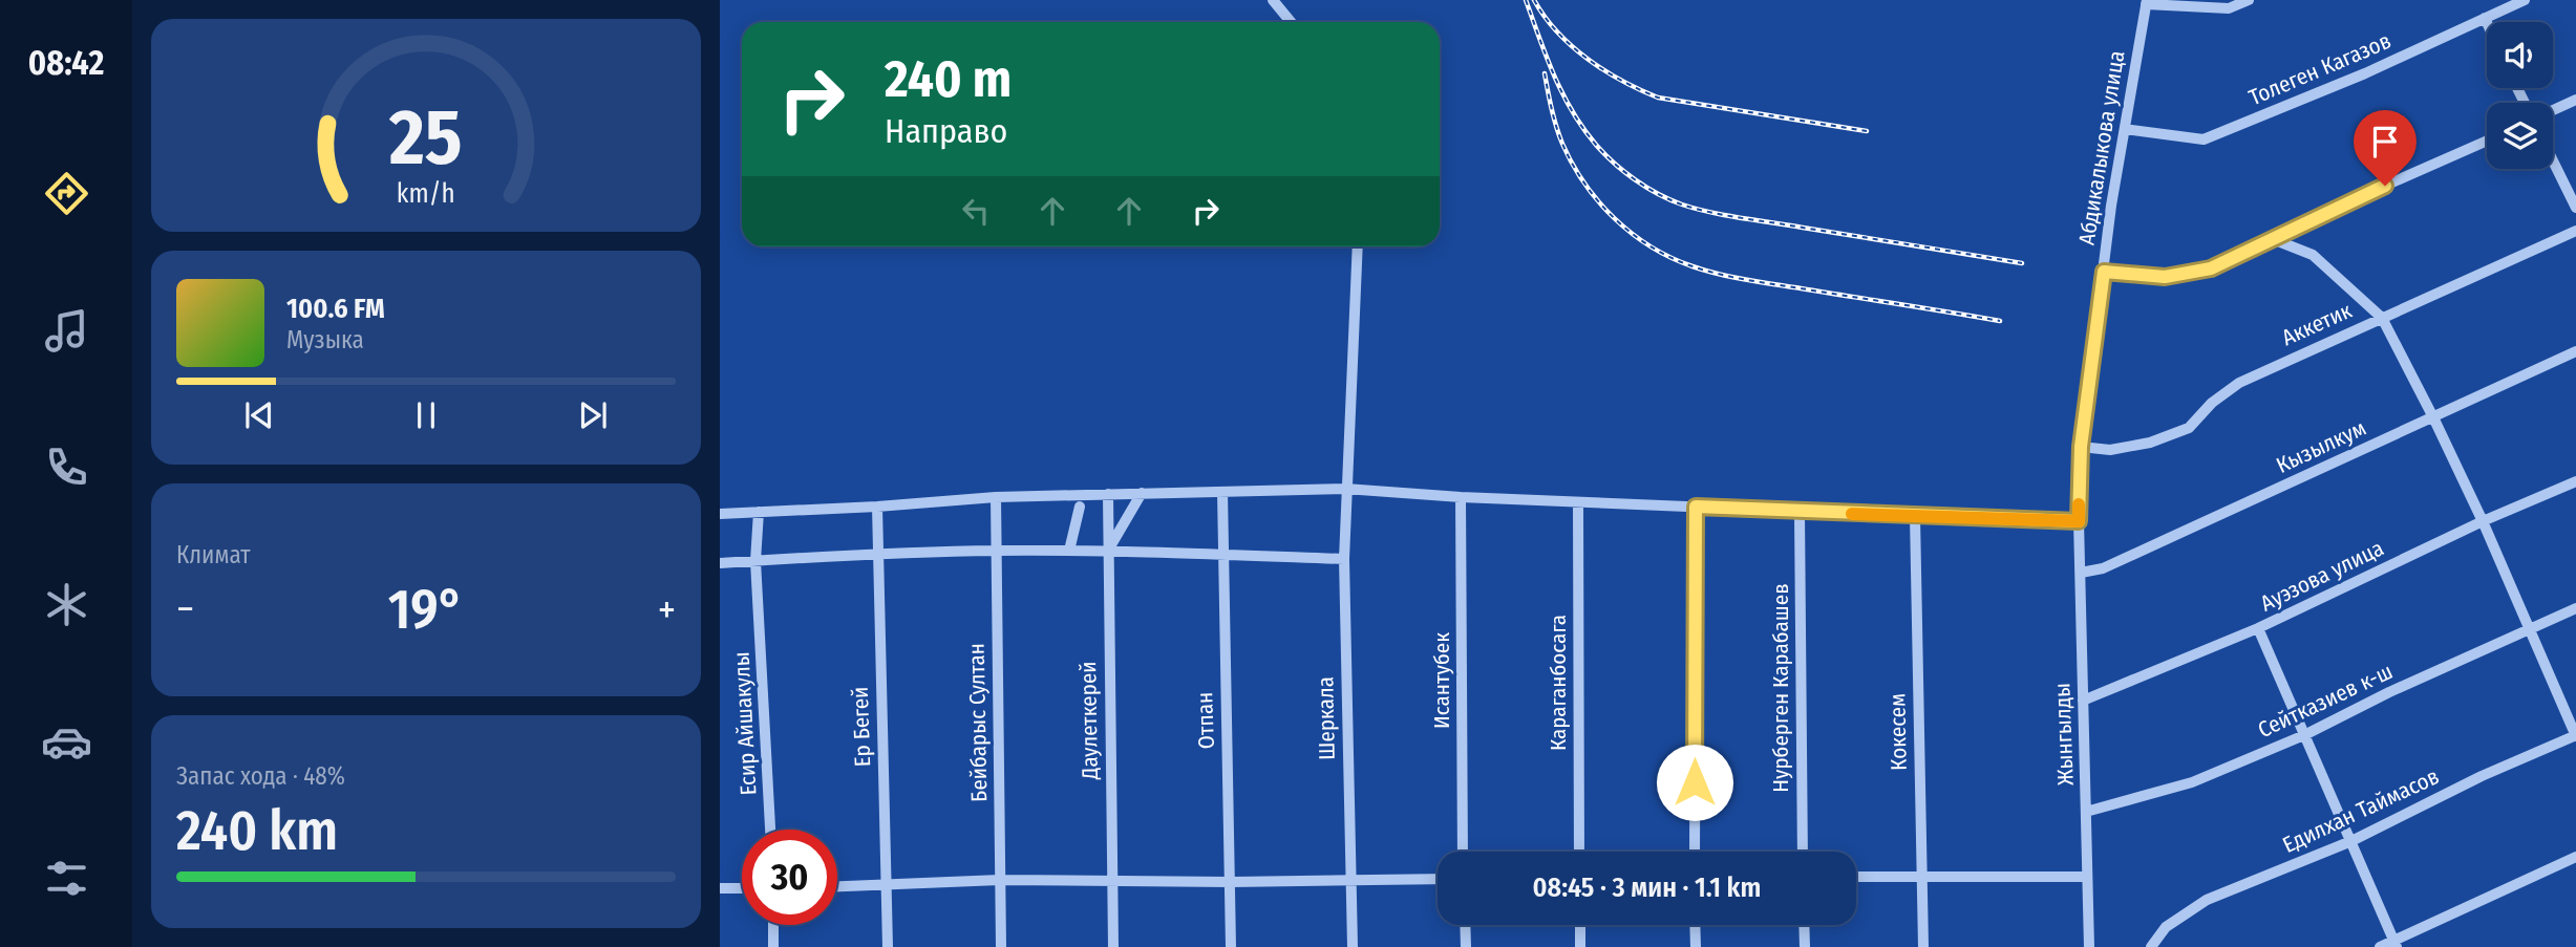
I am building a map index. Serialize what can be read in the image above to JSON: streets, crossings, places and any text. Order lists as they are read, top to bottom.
{
  "streets": {
    "street": [
      "Толеген Кагазов",
      "Абдикалыкова улица",
      "Аккетик",
      "Кызылкум",
      "Ауэзова улица",
      "Исантубек",
      "Караганбосага",
      "Нурберген Карабашев",
      "Сейтказиев к-ш",
      "Шеркала",
      "Даулеткерей",
      "Отпан",
      "Бейбарыс Султан",
      "Есир Айшакулы",
      "Ер Бегей",
      "Кокесем",
      "Жынгылды",
      "Едилхан Таймасов"
    ]
  },
  "crossings": [
    ["Толеген Кагазов", "Абдикалыкова улица"],
    ["Абдикалыкова улица", "Аккетик"],
    ["Абдикалыкова улица", "Жынгылды"],
    ["Кызылкум", "Жынгылды"],
    ["Ауэзова улица", "Жынгылды"],
    ["Сейтказиев к-ш", "Жынгылды"]
  ],
  "page": {
    "tabs": "08:42",
    "turn": ["240 m", "Направо"],
    "song": ["100.6 FM", "Музыка"],
    "tile": [
      "Климат",
      ["Запас хода · 48%", "240 km"]
    ],
    "heat": ["−", "19°", "+"],
    "limit": "30",
    "trip": "08:45 · 3 мин · 1.1 km",
    "gauge": ["25", "km/h"]
  }
}
